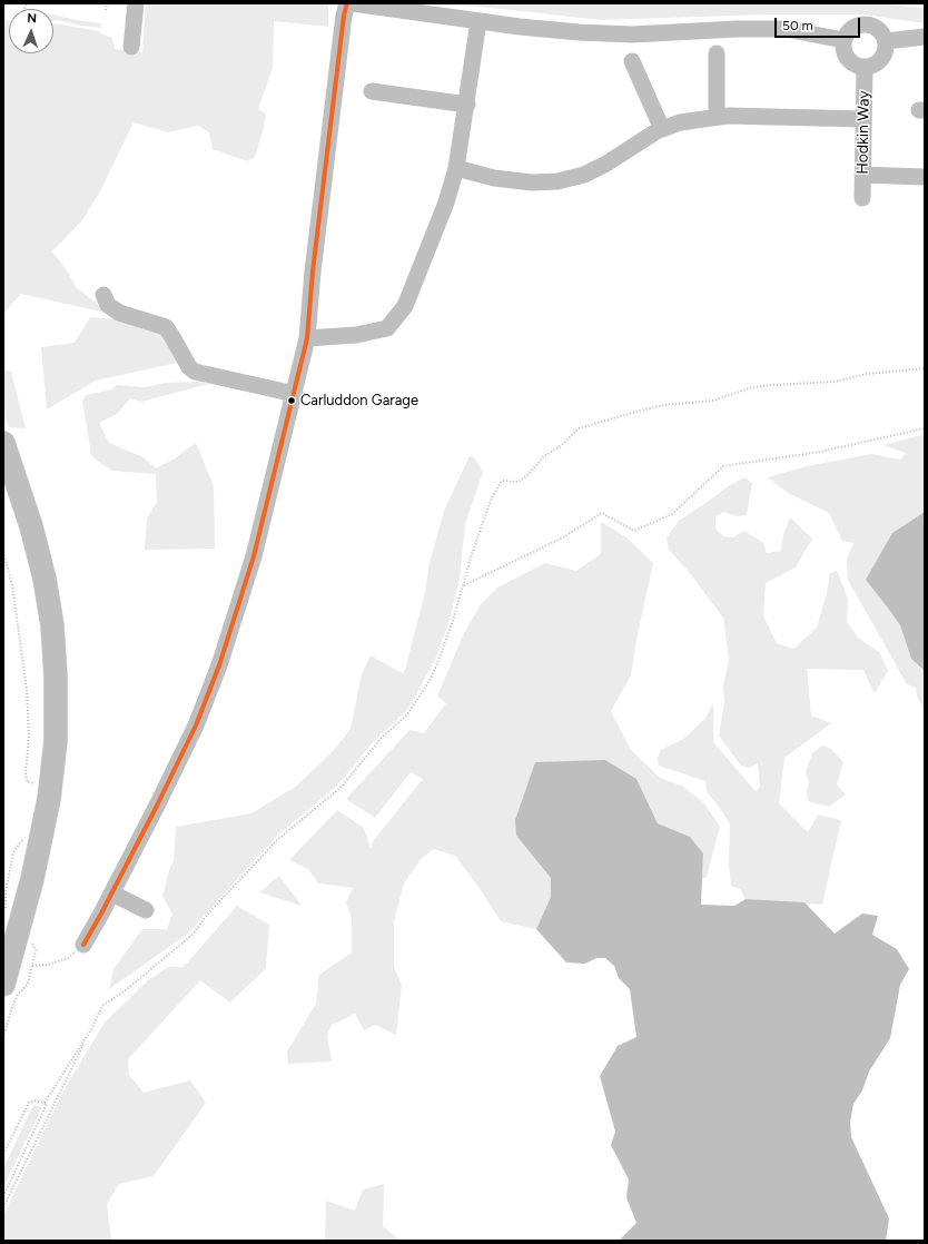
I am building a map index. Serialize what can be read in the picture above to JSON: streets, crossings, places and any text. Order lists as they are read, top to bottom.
{
  "streets": {
    "street": ["Hodkin Way"]
  },
  "places": ["Carluddon Garage"],
  "scale_bar": "50 m",
  "north": "top"
}
